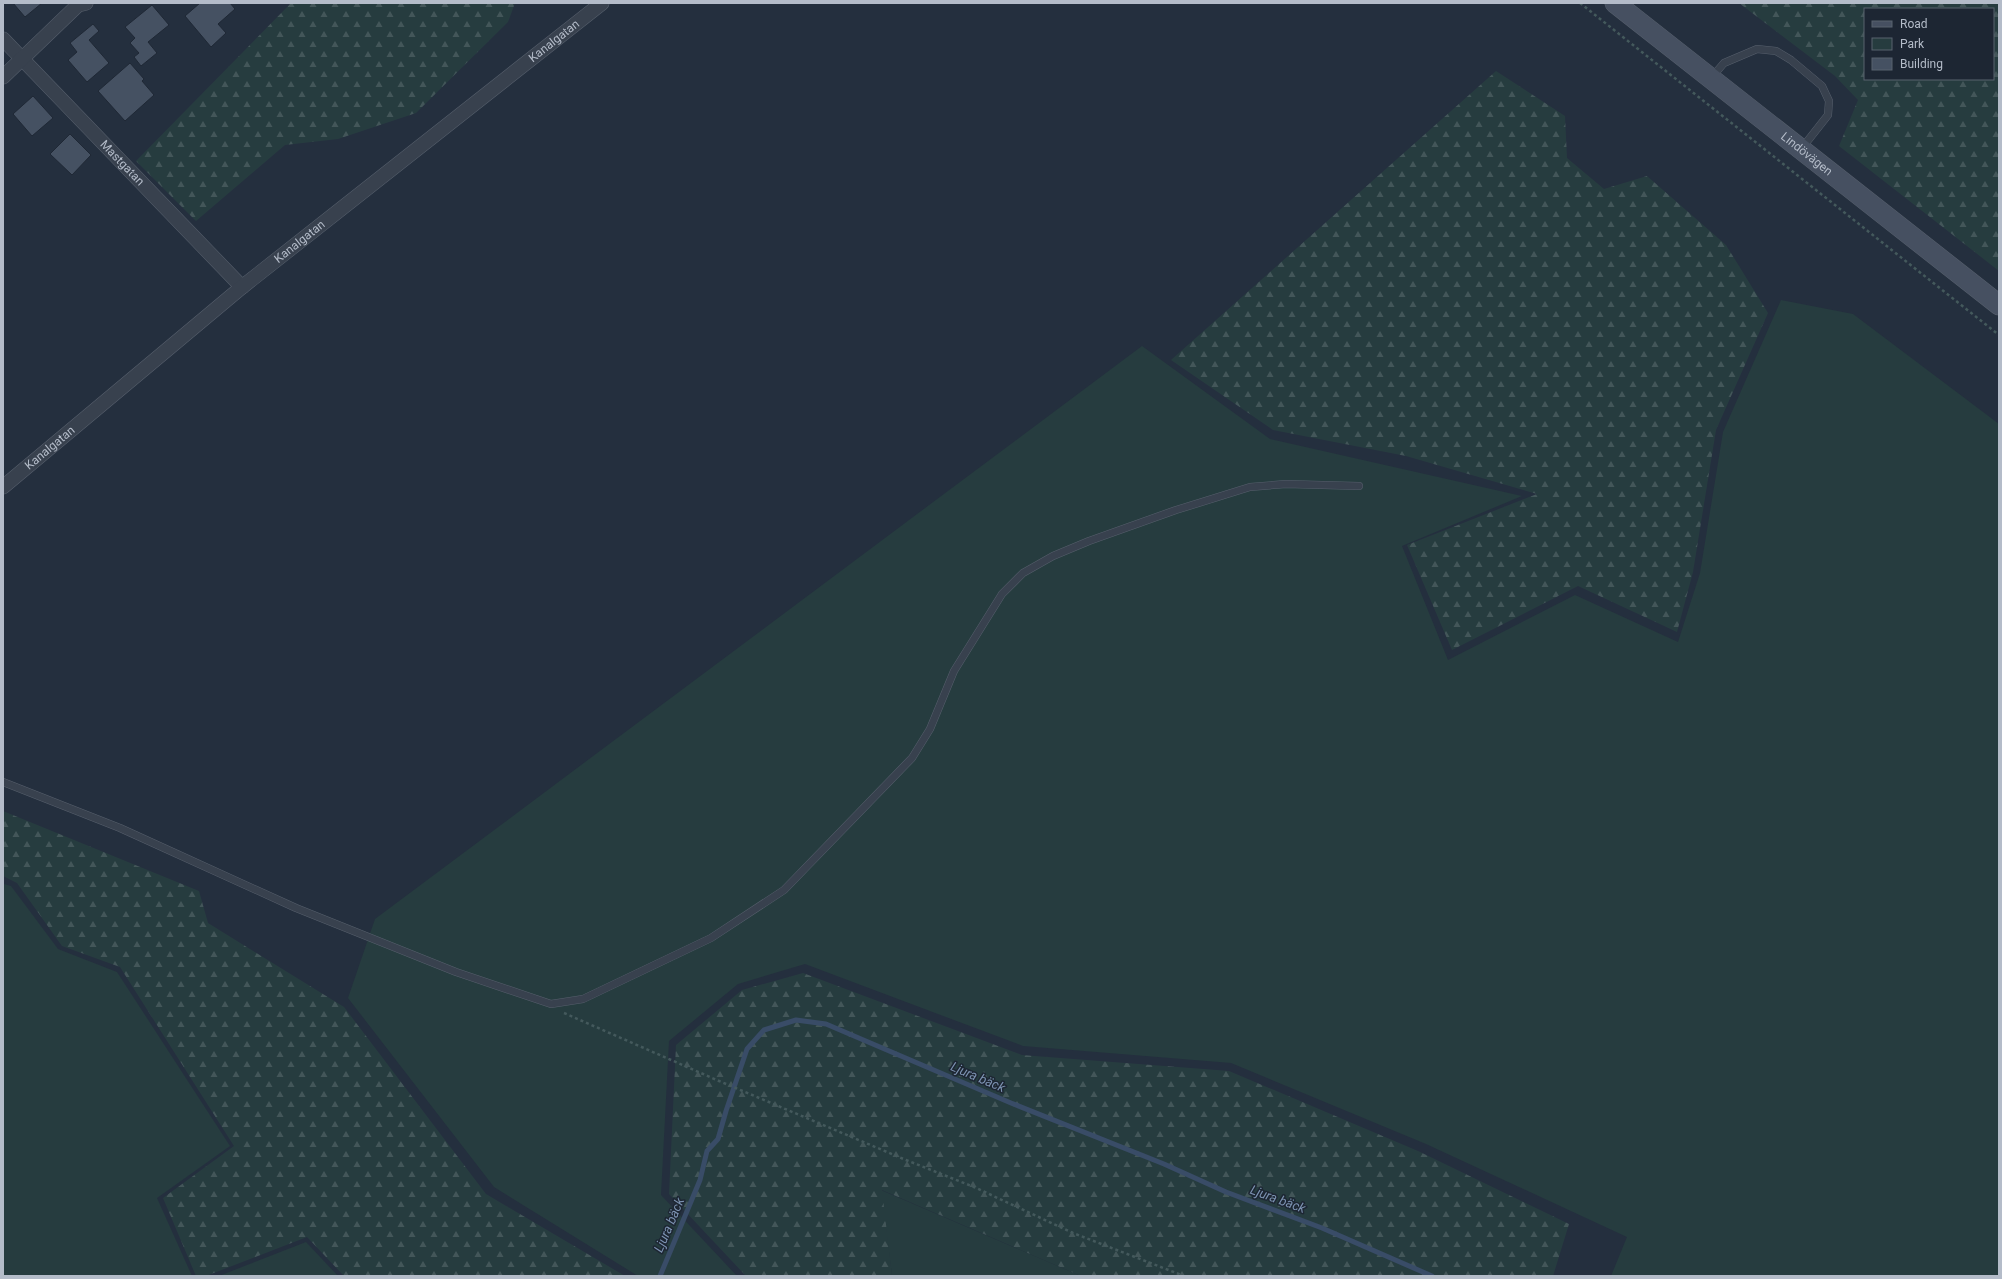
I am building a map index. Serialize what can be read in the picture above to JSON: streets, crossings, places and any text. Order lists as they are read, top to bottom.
{
  "streets": {
    "main road": ["Lindövägen"],
    "street": ["Kanalgatan", "Mastgatan"]
  },
  "crossings": [
    ["Kanalgatan", "Mastgatan"]
  ],
  "water": ["Ljura bäck"],
  "legend": ["Road", "Park", "Building"]
}
